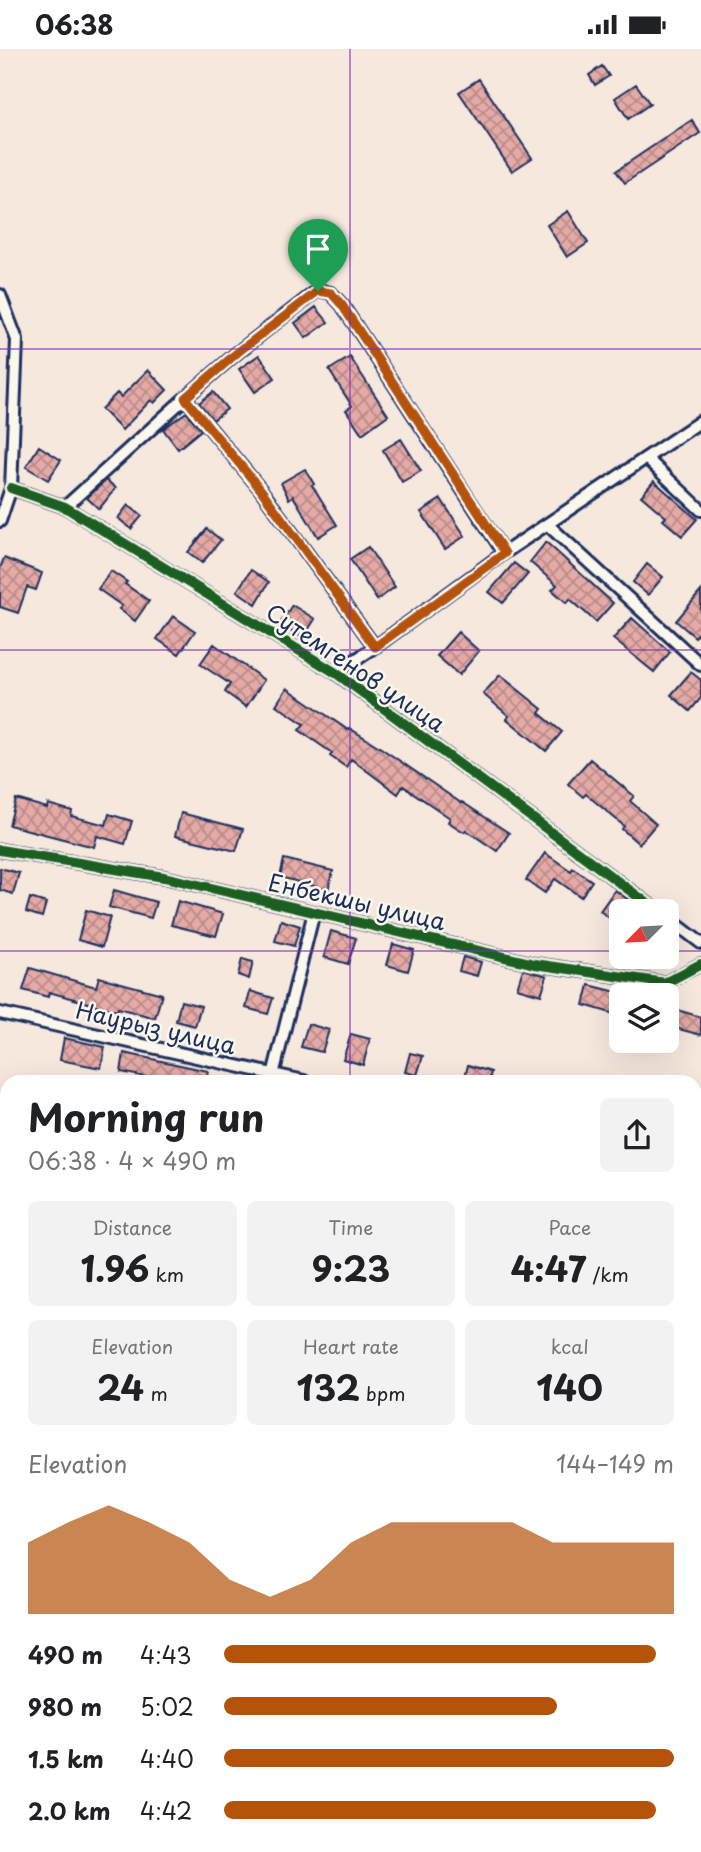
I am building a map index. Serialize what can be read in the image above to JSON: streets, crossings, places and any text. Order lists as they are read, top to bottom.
{
  "streets": {
    "street": ["Сутемгенов улица", "Енбекшы улица", "Наурыз улица"]
  },
  "north": "bottom left",
  "page": {
    "status": "06:38",
    "heading": ["Morning run", "06:38 · 4 × 490 m"],
    "stats": [
      ["Distance", "1.96 km"],
      ["Time", "9:23"],
      ["Pace", "4:47 /km"],
      ["Elevation", "24 m"],
      ["Heart rate", "132 bpm"],
      ["kcal", "140"]
    ],
    "chart": ["Elevation", "144–149 m"],
    "list": [
      {
        "name": "490 m",
        "note": "4:43"
      },
      {
        "name": "980 m",
        "note": "5:02"
      },
      {
        "name": "1.5 km",
        "note": "4:40"
      },
      {
        "name": "2.0 km",
        "note": "4:42"
      }
    ]
  }
}
